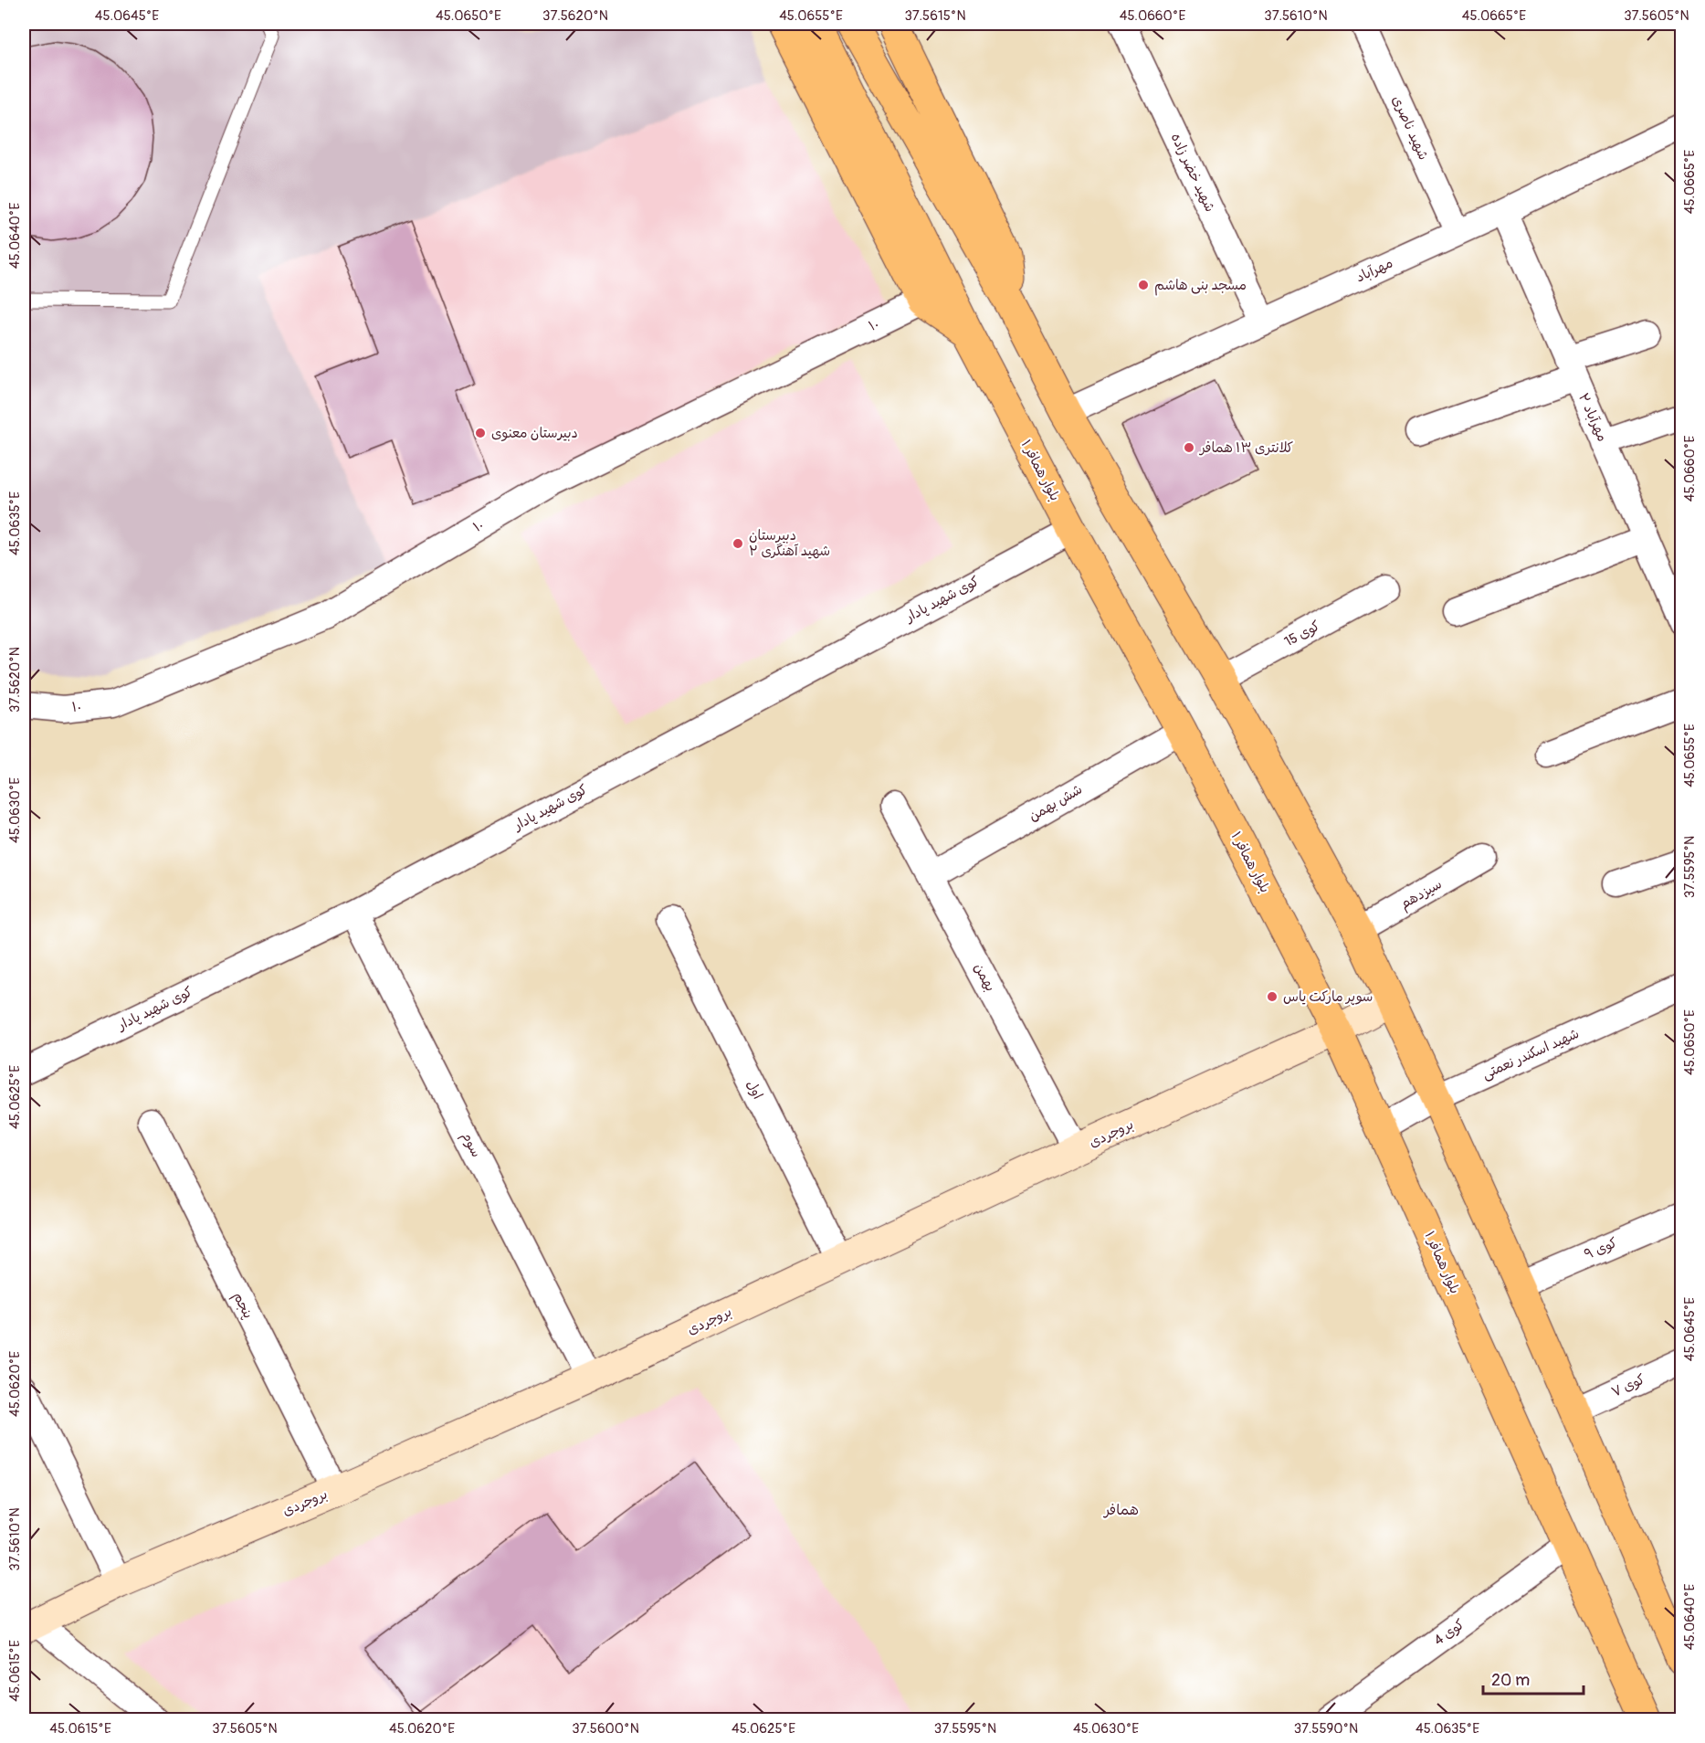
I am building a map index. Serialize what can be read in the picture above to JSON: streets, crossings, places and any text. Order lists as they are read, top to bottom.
{
  "streets": {
    "main road": ["بلوار همافر ۱"],
    "street": [
      "شهید ناصری",
      "شهید خضر زاده",
      "مهرآباد",
      "۱۰",
      "مهرآباد ۲",
      "کوی شهید پادار",
      "کوی 15",
      "شش بهمن",
      "سیزدهم",
      "بهمن",
      "شهید اسکندر نعمتی",
      "اول",
      "بروجردی",
      "سوم",
      "کوی ۹",
      "پنجم",
      "کوی ۷",
      "کوی 4"
    ]
  },
  "crossings": [
    ["شهید ناصری", "مهرآباد"],
    ["شهید خضر زاده", "مهرآباد"],
    ["مهرآباد", "مهرآباد ۲"],
    ["بلوار همافر ۱", "کوی شهید پادار"],
    ["بلوار همافر ۱", "شش بهمن"],
    ["بلوار همافر ۱", "شهید اسکندر نعمتی"],
    ["بلوار همافر ۱", "بروجردی"],
    ["بلوار همافر ۱", "کوی 4"],
    ["کوی شهید پادار", "سوم"],
    ["شش بهمن", "بهمن"],
    ["بهمن", "بروجردی"],
    ["اول", "بروجردی"],
    ["بروجردی", "سوم"],
    ["بروجردی", "پنجم"]
  ],
  "districts": ["همافر"],
  "places": [
    "مسجد بنی هاشم",
    "دبیرستان معنوی",
    "کلانتری ۱۳ همافر",
    "دبیرستان شهید آهنگری ۲",
    "سوپر مارکت یاس"
  ],
  "scale_bar": "20 m",
  "coordinates": [
    "45.0645°E",
    "45.0650°E",
    "37.5620°N",
    "45.0655°E",
    "37.5615°N",
    "45.0660°E",
    "37.5610°N",
    "45.0665°E",
    "37.5605°N",
    "45.0640°E",
    "45.0635°E",
    "45.0630°E",
    "37.5595°N",
    "45.0625°E",
    "45.0620°E",
    "45.0615°E",
    "37.5600°N",
    "37.5590°N"
  ]
}
